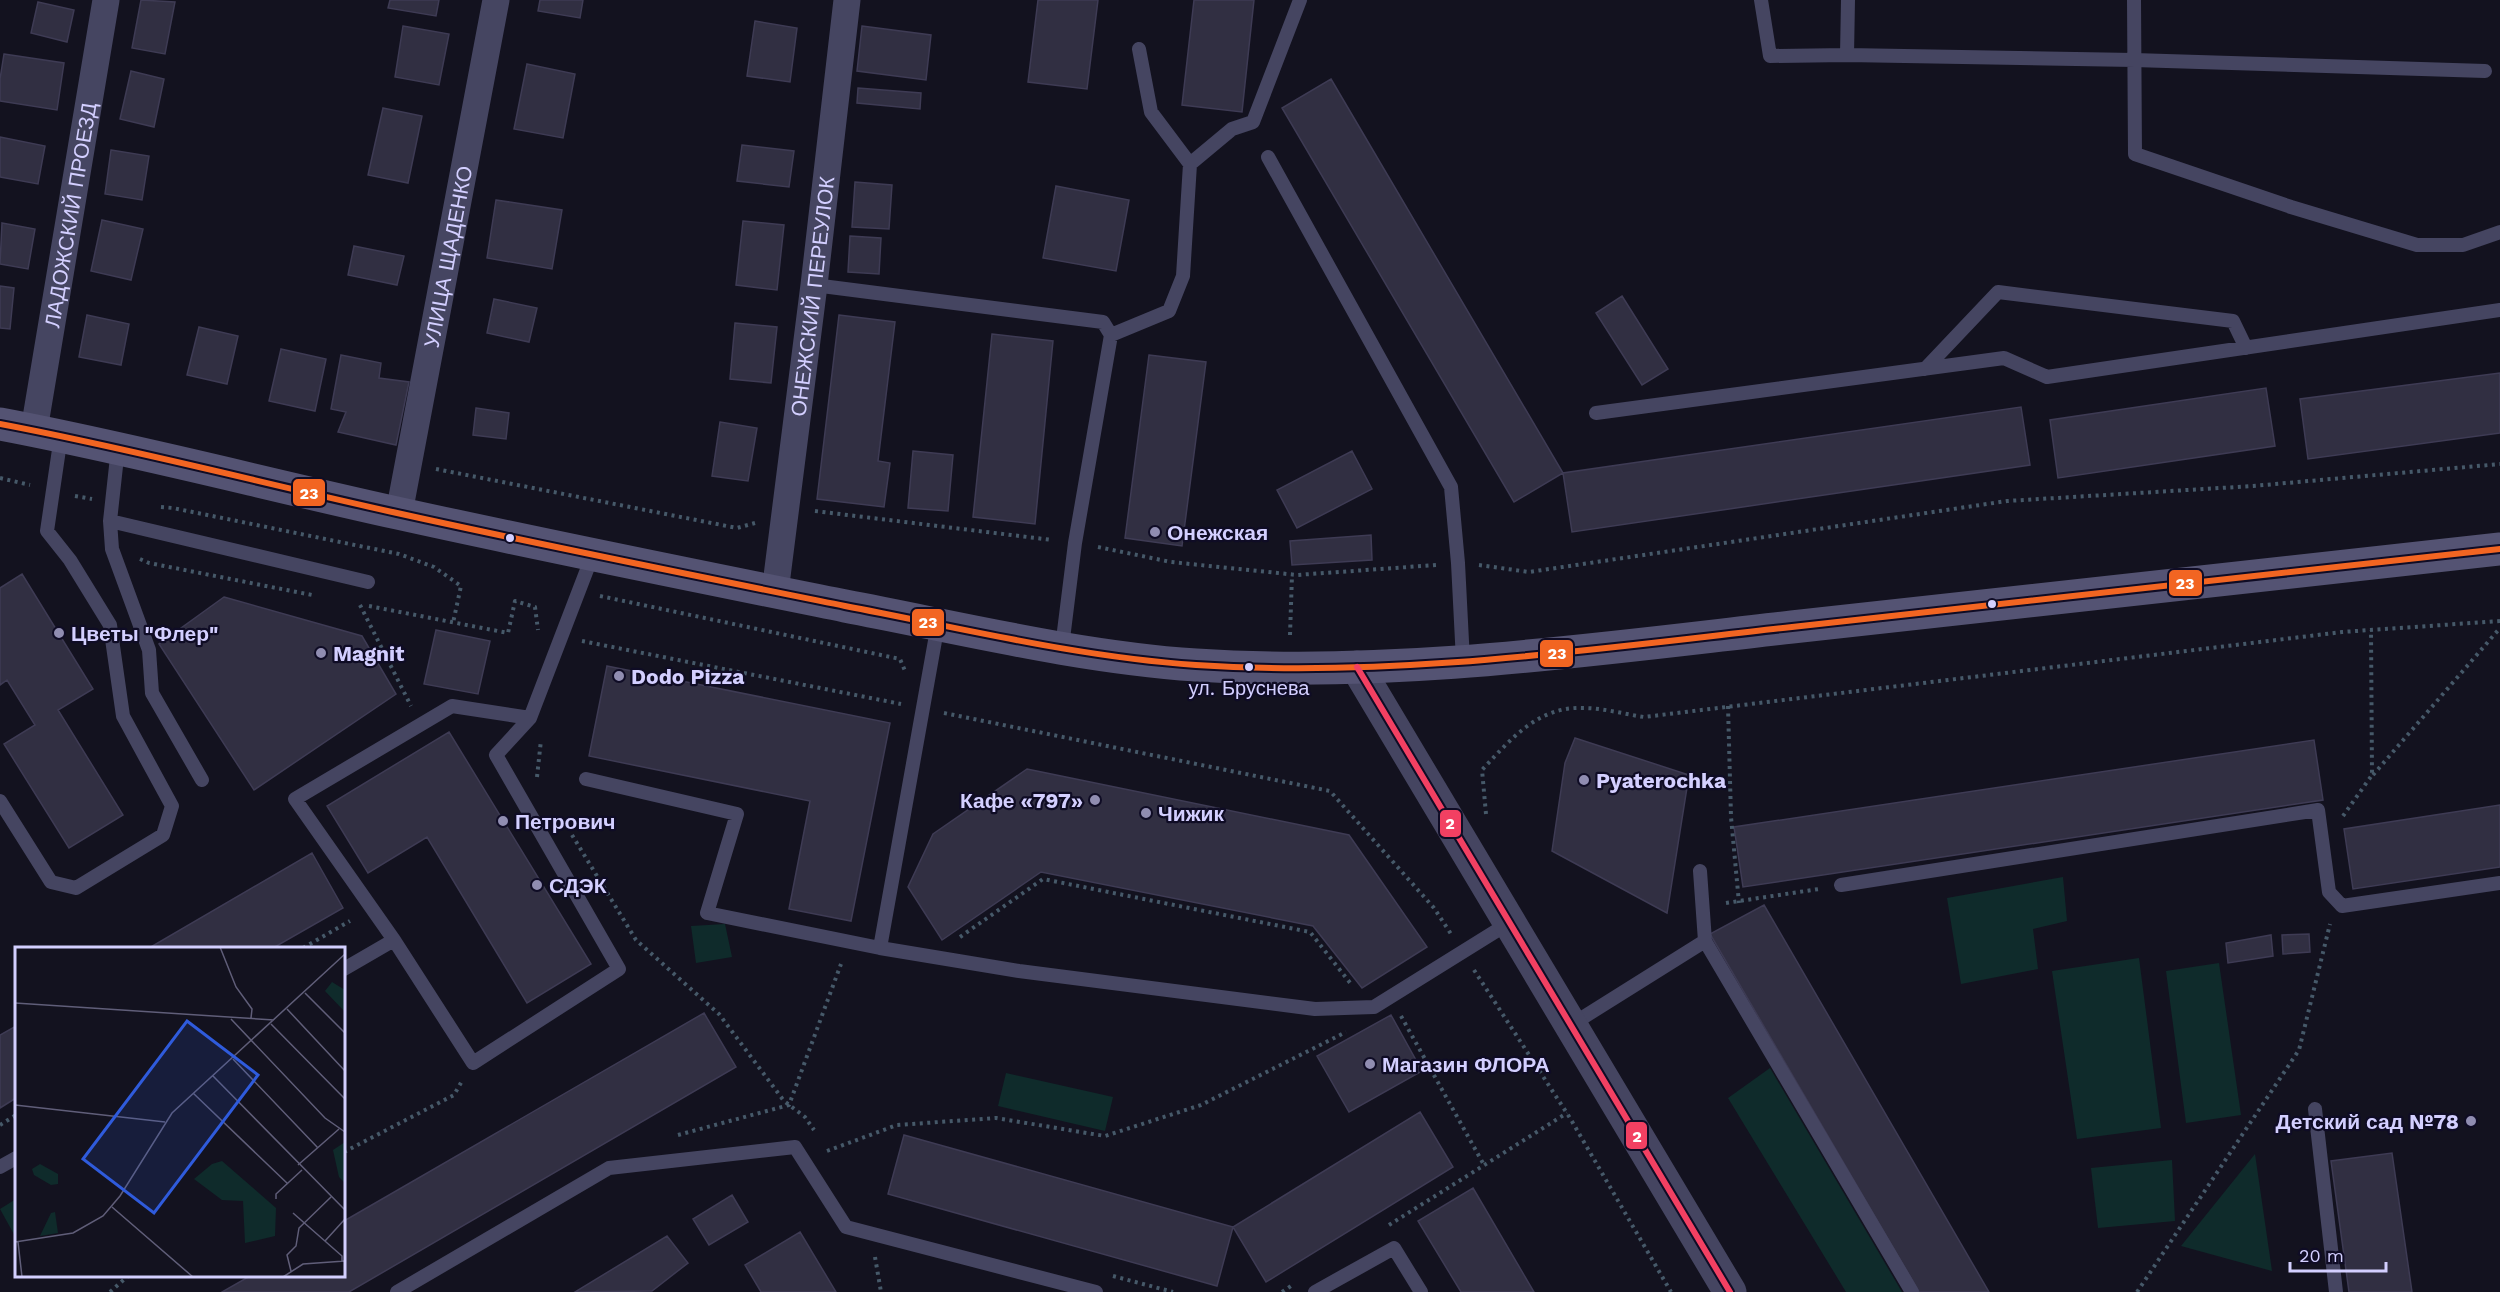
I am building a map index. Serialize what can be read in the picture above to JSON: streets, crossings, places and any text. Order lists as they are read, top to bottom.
{
  "streets": {
    "street": ["ЛАДОЖСКИЙ ПРОЕЗД", "УЛИЦА ЩАДЕНКО", "ОНЕЖСКИЙ ПЕРЕУЛОК"]
  },
  "places": [
    "Онежская",
    "Цветы \"Флер\"",
    "Magnit",
    "ул. Бруснева",
    "Dodo Pizza",
    "Pyaterochka",
    "Кафе «797»",
    "Чижик",
    "Петрович",
    "СДЭК",
    "Магазин ФЛОРА",
    "Детский сад №78"
  ],
  "lines": ["transit line 23", "transit line 2"],
  "scale_bar": "20 m"
}
